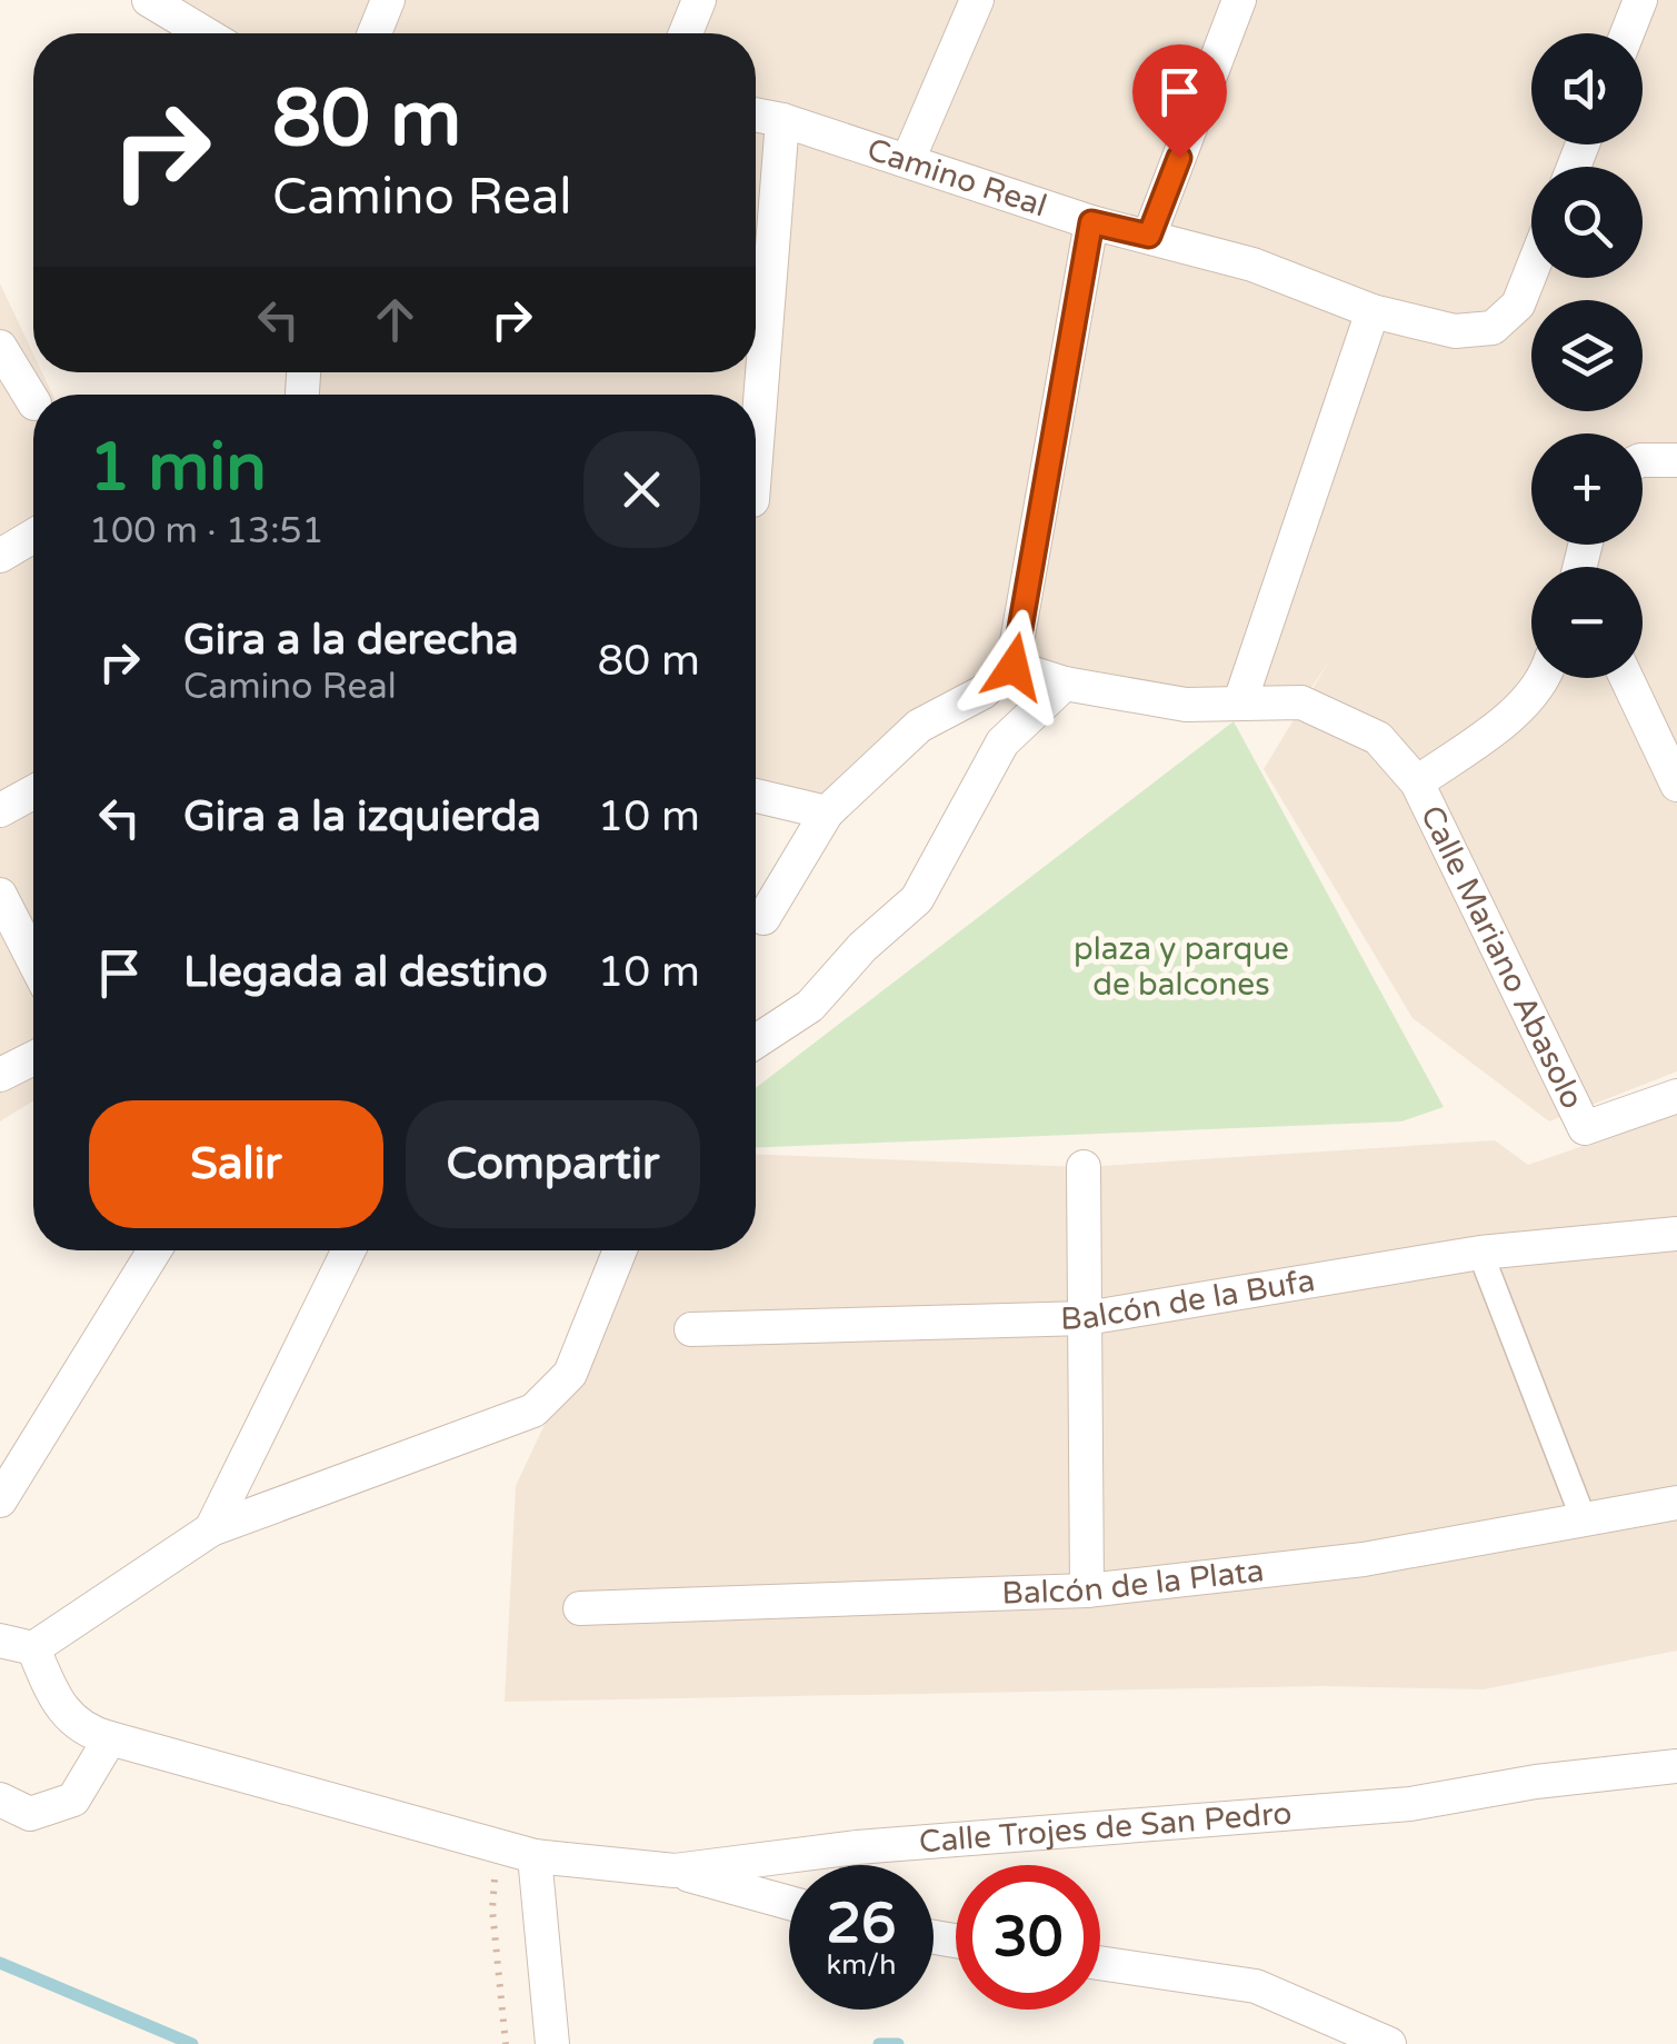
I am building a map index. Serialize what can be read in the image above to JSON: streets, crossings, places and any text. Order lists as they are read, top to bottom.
{
  "streets": {
    "street": [
      "Camino Real",
      "Calle Mariano Abasolo",
      "Balcón de la Bufa",
      "Balcón de la Plata",
      "Calle Trojes de San Pedro"
    ]
  },
  "parks": ["plaza y parque de balcones"],
  "page": {
    "map_buttons": ["+", "−"],
    "turn": ["80 m", "Camino Real"],
    "heading": ["1 min", "100 m · 13:51"],
    "list": [
      {
        "name": "Gira a la derecha",
        "note": "Camino Real",
        "value": "80 m"
      },
      {
        "name": "Gira a la izquierda",
        "value": "10 m"
      },
      {
        "name": "Llegada al destino",
        "value": "10 m"
      }
    ],
    "buttons": ["Salir", "Compartir"],
    "speed": "26 km/h",
    "limit": "30"
  }
}
